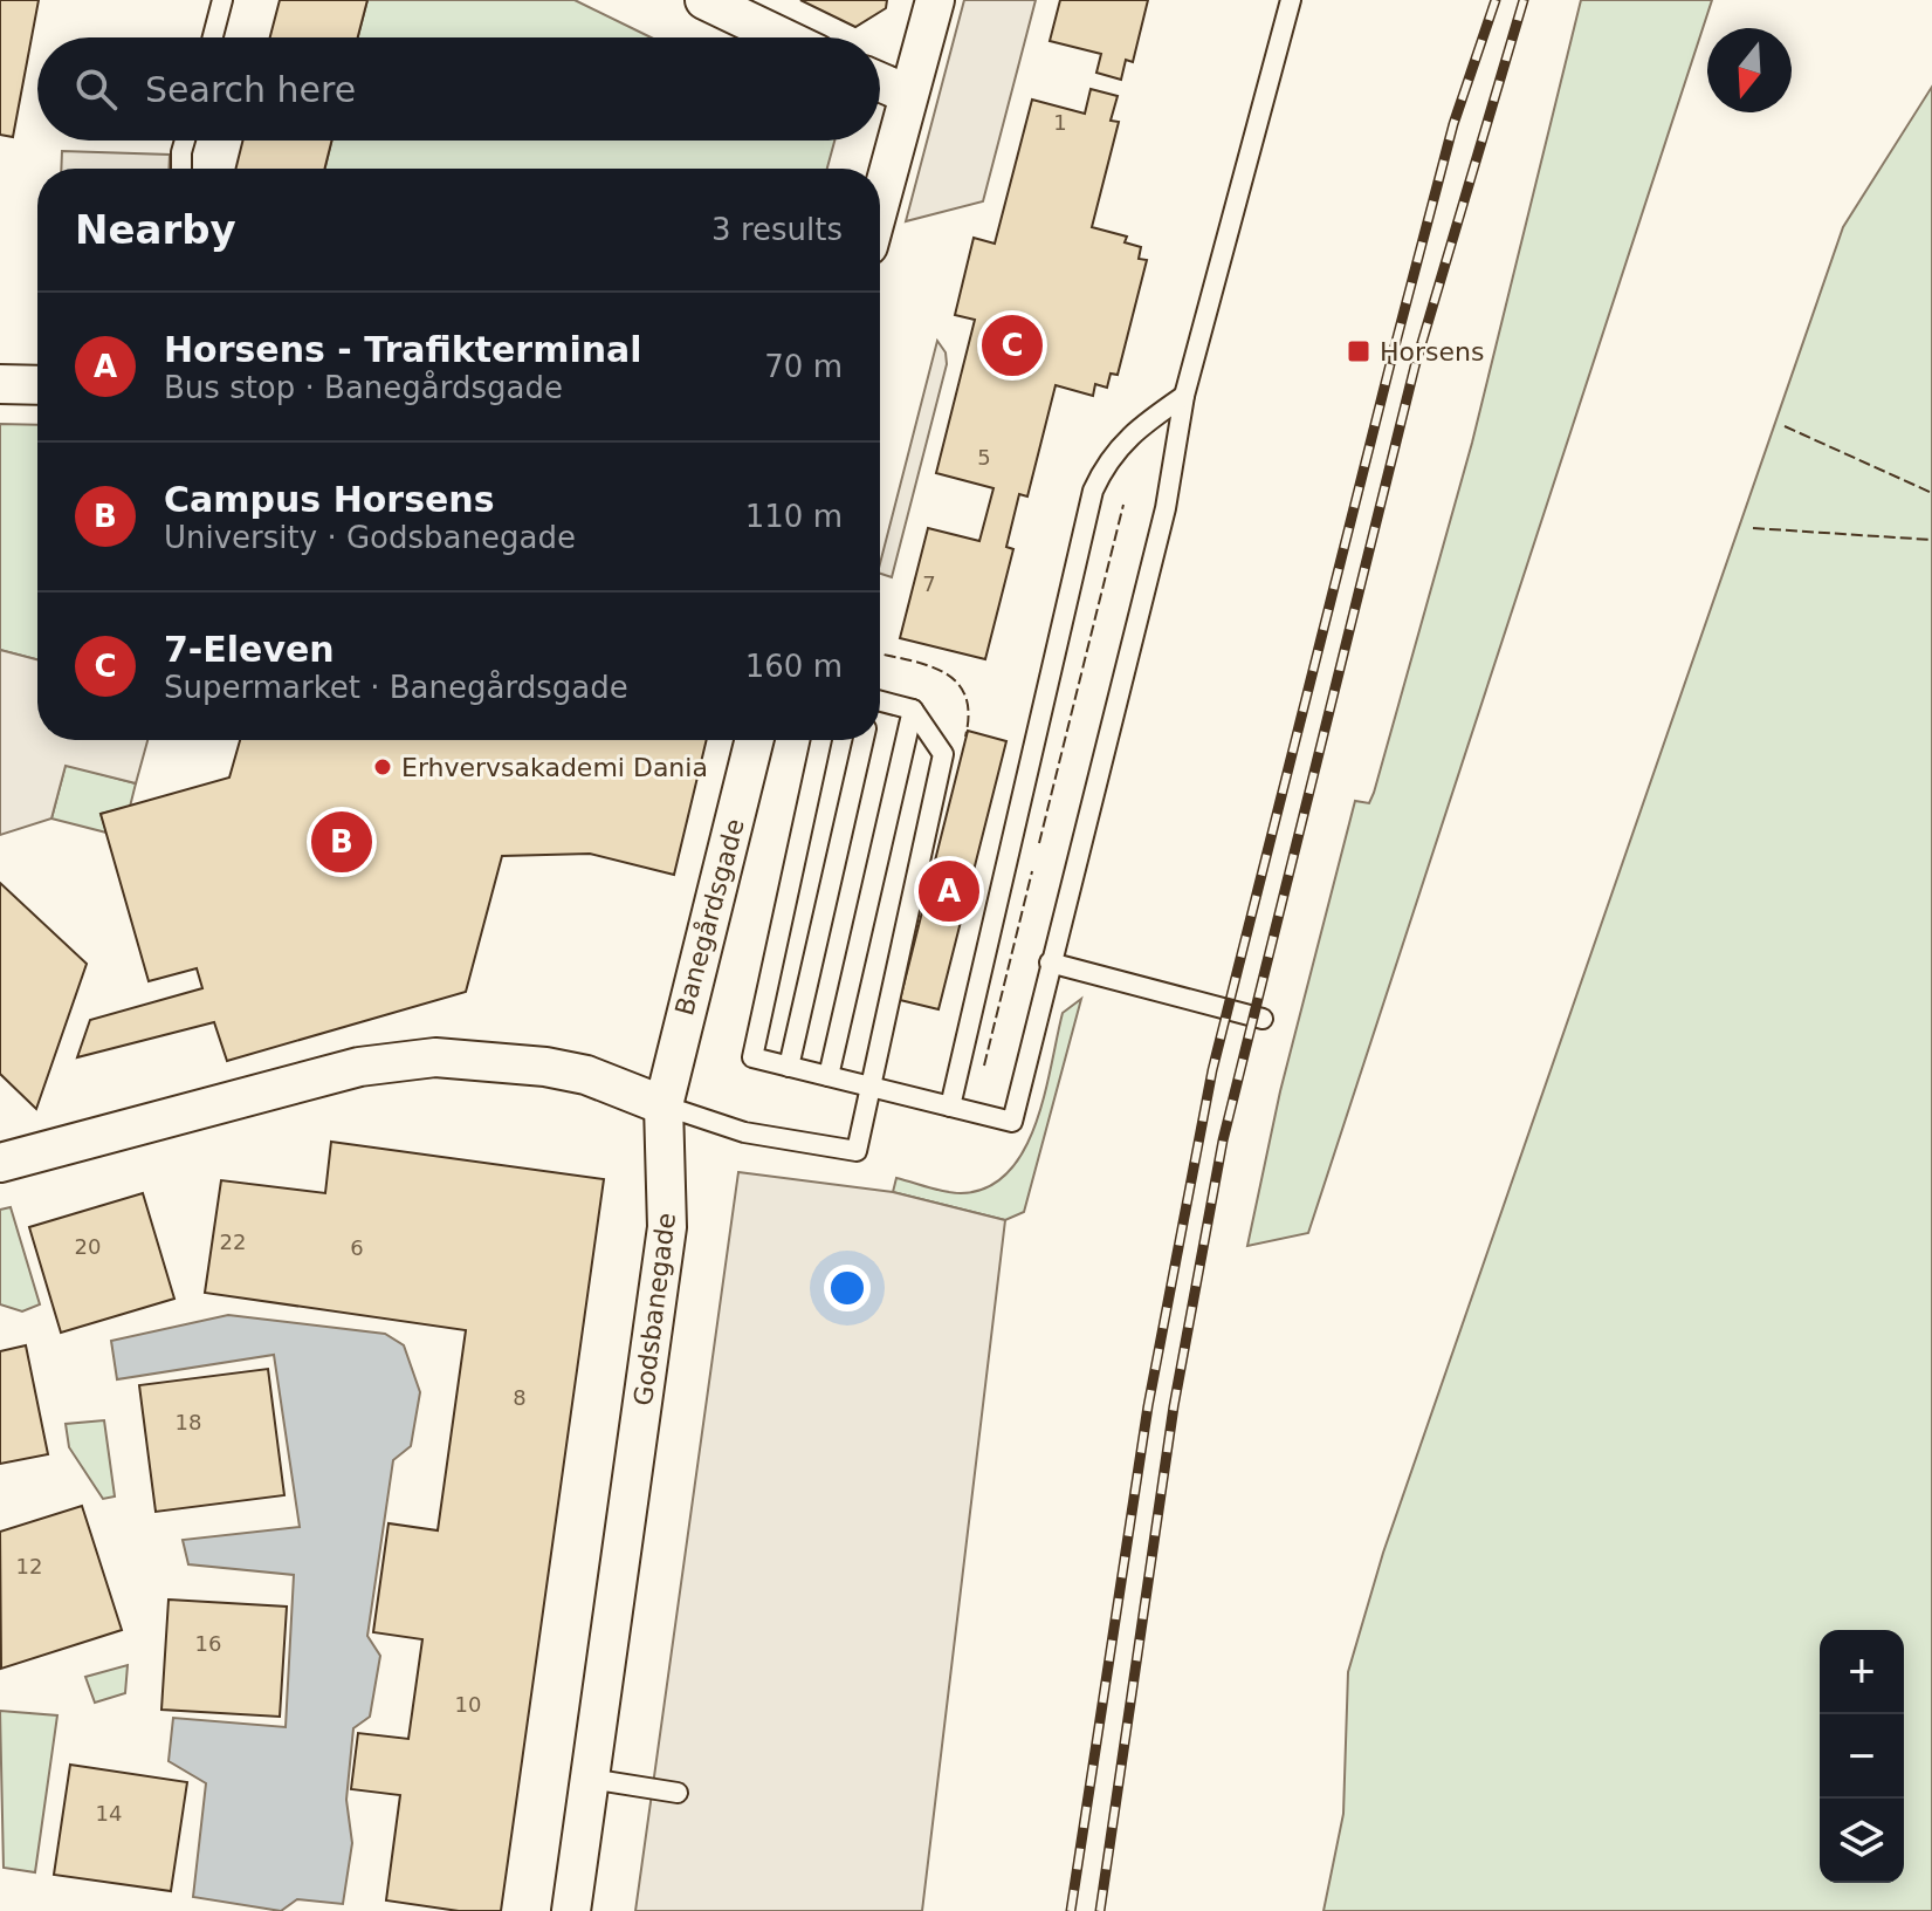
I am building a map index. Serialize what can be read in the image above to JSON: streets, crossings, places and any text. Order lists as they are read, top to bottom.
{
  "streets": {
    "street": ["Banegårdsgade", "Godsbanegade"]
  },
  "crossings": [
    ["Banegårdsgade", "Godsbanegade"]
  ],
  "places": {
    "transit": ["Horsens"],
    "other": ["Erhvervsakademi Dania"]
  },
  "house_numbers": [
    "1",
    "5",
    "7",
    "22",
    "20",
    "6",
    "8",
    "18",
    "12",
    "16",
    "10",
    "14"
  ],
  "north": "bottom",
  "page": {
    "search": "Search here",
    "heading": ["Nearby", "3 results"],
    "list": [
      {
        "mark": "A",
        "name": "Horsens - Trafikterminal",
        "note": "Bus stop · Banegårdsgade",
        "value": "70 m"
      },
      {
        "mark": "B",
        "name": "Campus Horsens",
        "note": "University · Godsbanegade",
        "value": "110 m"
      },
      {
        "mark": "C",
        "name": "7-Eleven",
        "note": "Supermarket · Banegårdsgade",
        "value": "160 m"
      }
    ],
    "pins": ["C", "B", "A"],
    "map_buttons": ["+", "−"]
  }
}
